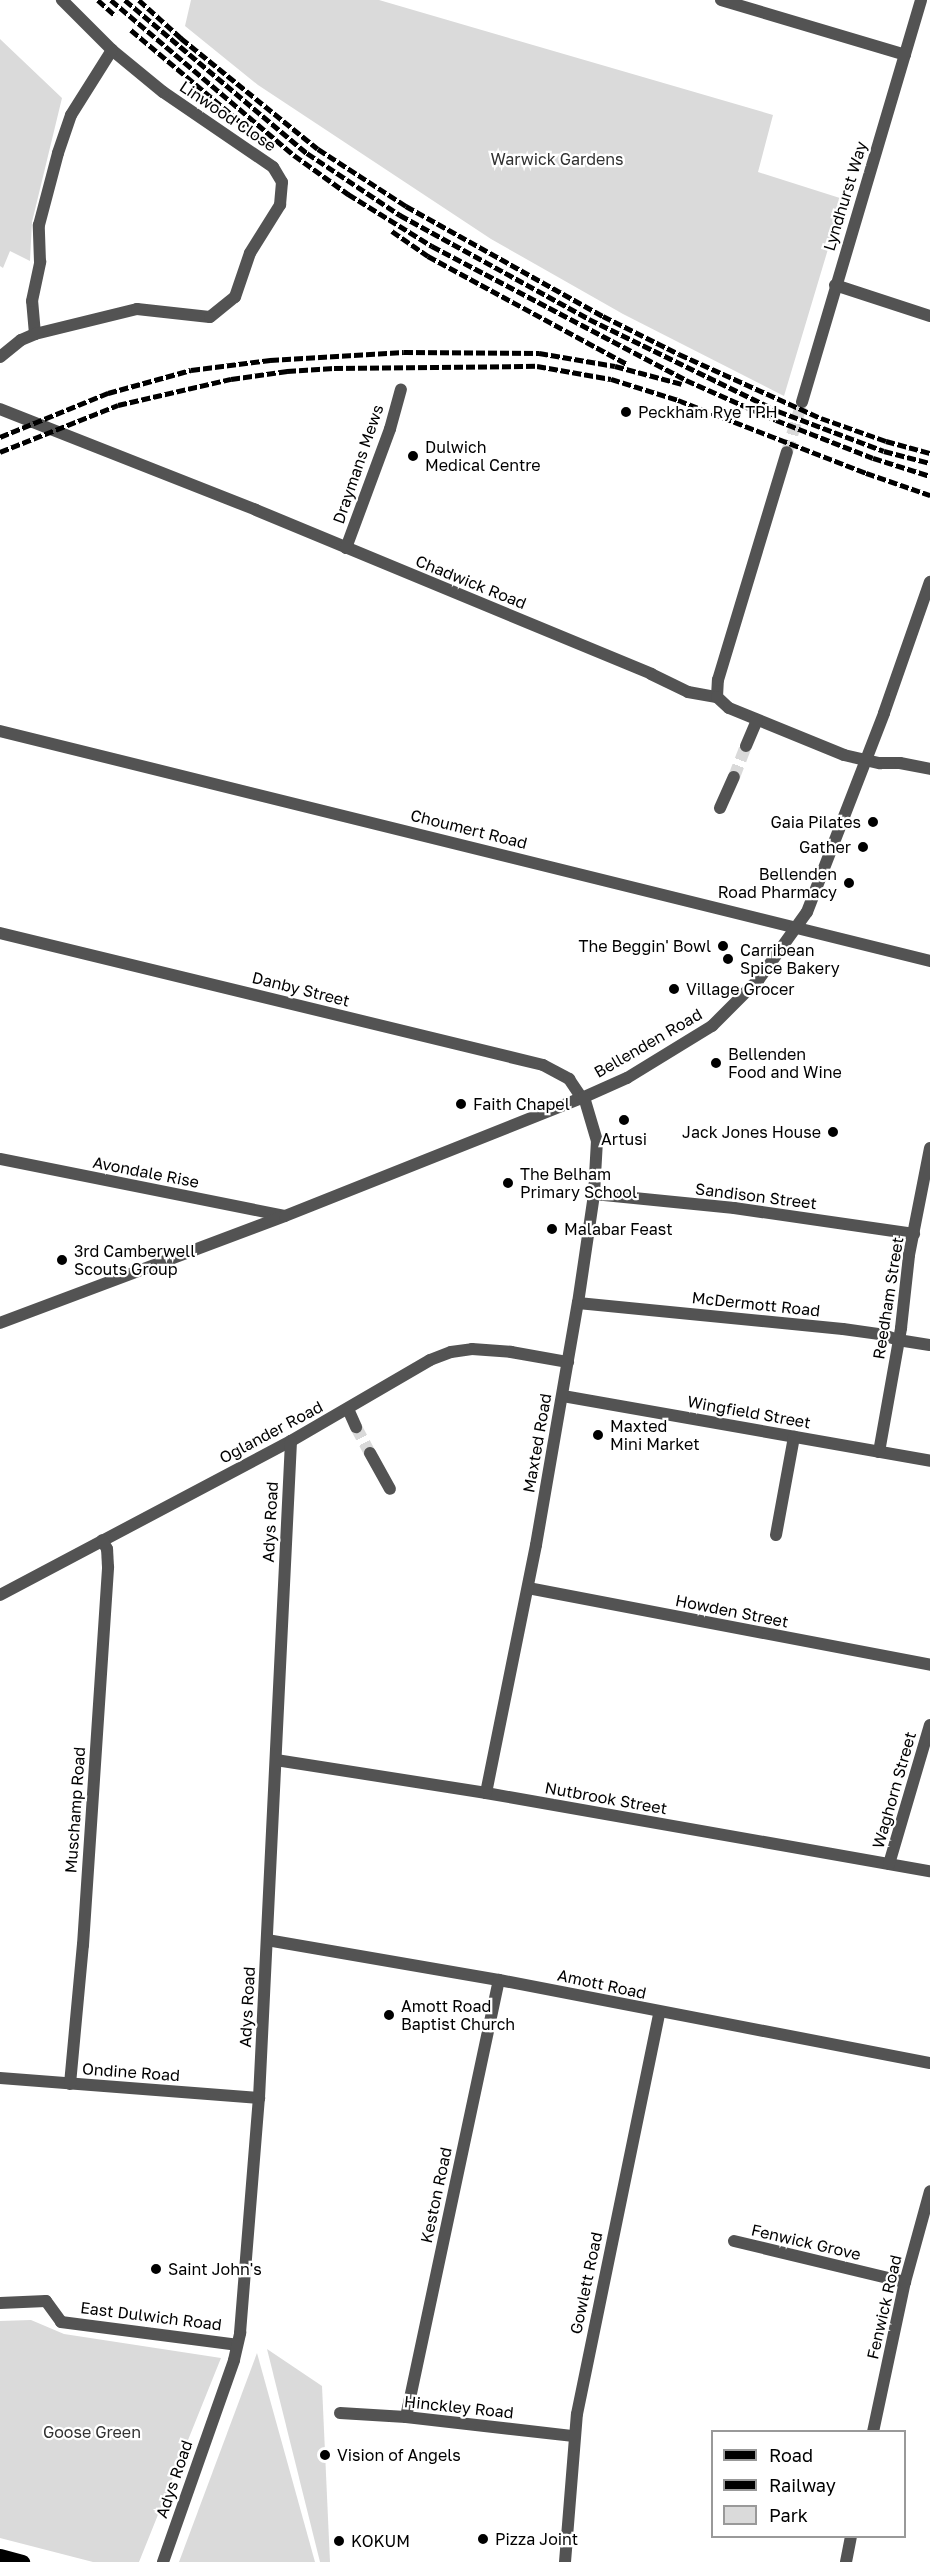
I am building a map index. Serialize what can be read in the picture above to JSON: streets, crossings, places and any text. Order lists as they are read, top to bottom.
{
  "streets": {
    "street": [
      "Linwood Close",
      "Lyndhurst Way",
      "Draymans Mews",
      "Chadwick Road",
      "Choumert Road",
      "Danby Street",
      "Bellenden Road",
      "Avondale Rise",
      "Sandison Street",
      "Reedham Street",
      "McDermott Road",
      "Wingfield Street",
      "Oglander Road",
      "Maxted Road",
      "Adys Road",
      "Howden Street",
      "Waghorn Street",
      "Nutbrook Street",
      "Muschamp Road",
      "Amott Road",
      "Ondine Road",
      "Keston Road",
      "Fenwick Grove",
      "Gowlett Road",
      "Fenwick Road",
      "East Dulwich Road",
      "Hinckley Road"
    ]
  },
  "crossings": [
    ["Draymans Mews", "Chadwick Road"],
    ["Chadwick Road", "Bellenden Road"],
    ["Choumert Road", "Bellenden Road"],
    ["Danby Street", "Bellenden Road"],
    ["Danby Street", "Maxted Road"],
    ["Bellenden Road", "Avondale Rise"],
    ["Bellenden Road", "Maxted Road"],
    ["Sandison Street", "Reedham Street"],
    ["Sandison Street", "Maxted Road"],
    ["Reedham Street", "McDermott Road"],
    ["Reedham Street", "Wingfield Street"],
    ["McDermott Road", "Maxted Road"],
    ["Wingfield Street", "Maxted Road"],
    ["Oglander Road", "Maxted Road"],
    ["Oglander Road", "Adys Road"],
    ["Oglander Road", "Muschamp Road"],
    ["Maxted Road", "Howden Street"],
    ["Maxted Road", "Nutbrook Street"],
    ["Adys Road", "Nutbrook Street"],
    ["Adys Road", "Amott Road"],
    ["Adys Road", "Ondine Road"],
    ["Adys Road", "East Dulwich Road"],
    ["Waghorn Street", "Nutbrook Street"],
    ["Muschamp Road", "Ondine Road"],
    ["Amott Road", "Keston Road"],
    ["Amott Road", "Gowlett Road"],
    ["Keston Road", "Hinckley Road"],
    ["Fenwick Grove", "Fenwick Road"],
    ["Gowlett Road", "Hinckley Road"]
  ],
  "parks": ["Warwick Gardens", "Goose Green"],
  "places": [
    "Peckham Rye TPH",
    "Dulwich Medical Centre",
    "Gaia Pilates",
    "Gather",
    "Bellenden Road Pharmacy",
    "The Beggin' Bowl",
    "Carribean Spice Bakery",
    "Village Grocer",
    "Bellenden Food and Wine",
    "Faith Chapel",
    "Artusi",
    "Jack Jones House",
    "The Belham Primary School",
    "Malabar Feast",
    "3rd Camberwell Scouts Group",
    "Maxted Mini Market",
    "Amott Road Baptist Church",
    "Saint John's",
    "Vision of Angels",
    "Pizza Joint",
    "KOKUM"
  ],
  "legend": ["Road", "Railway", "Park"]
}
